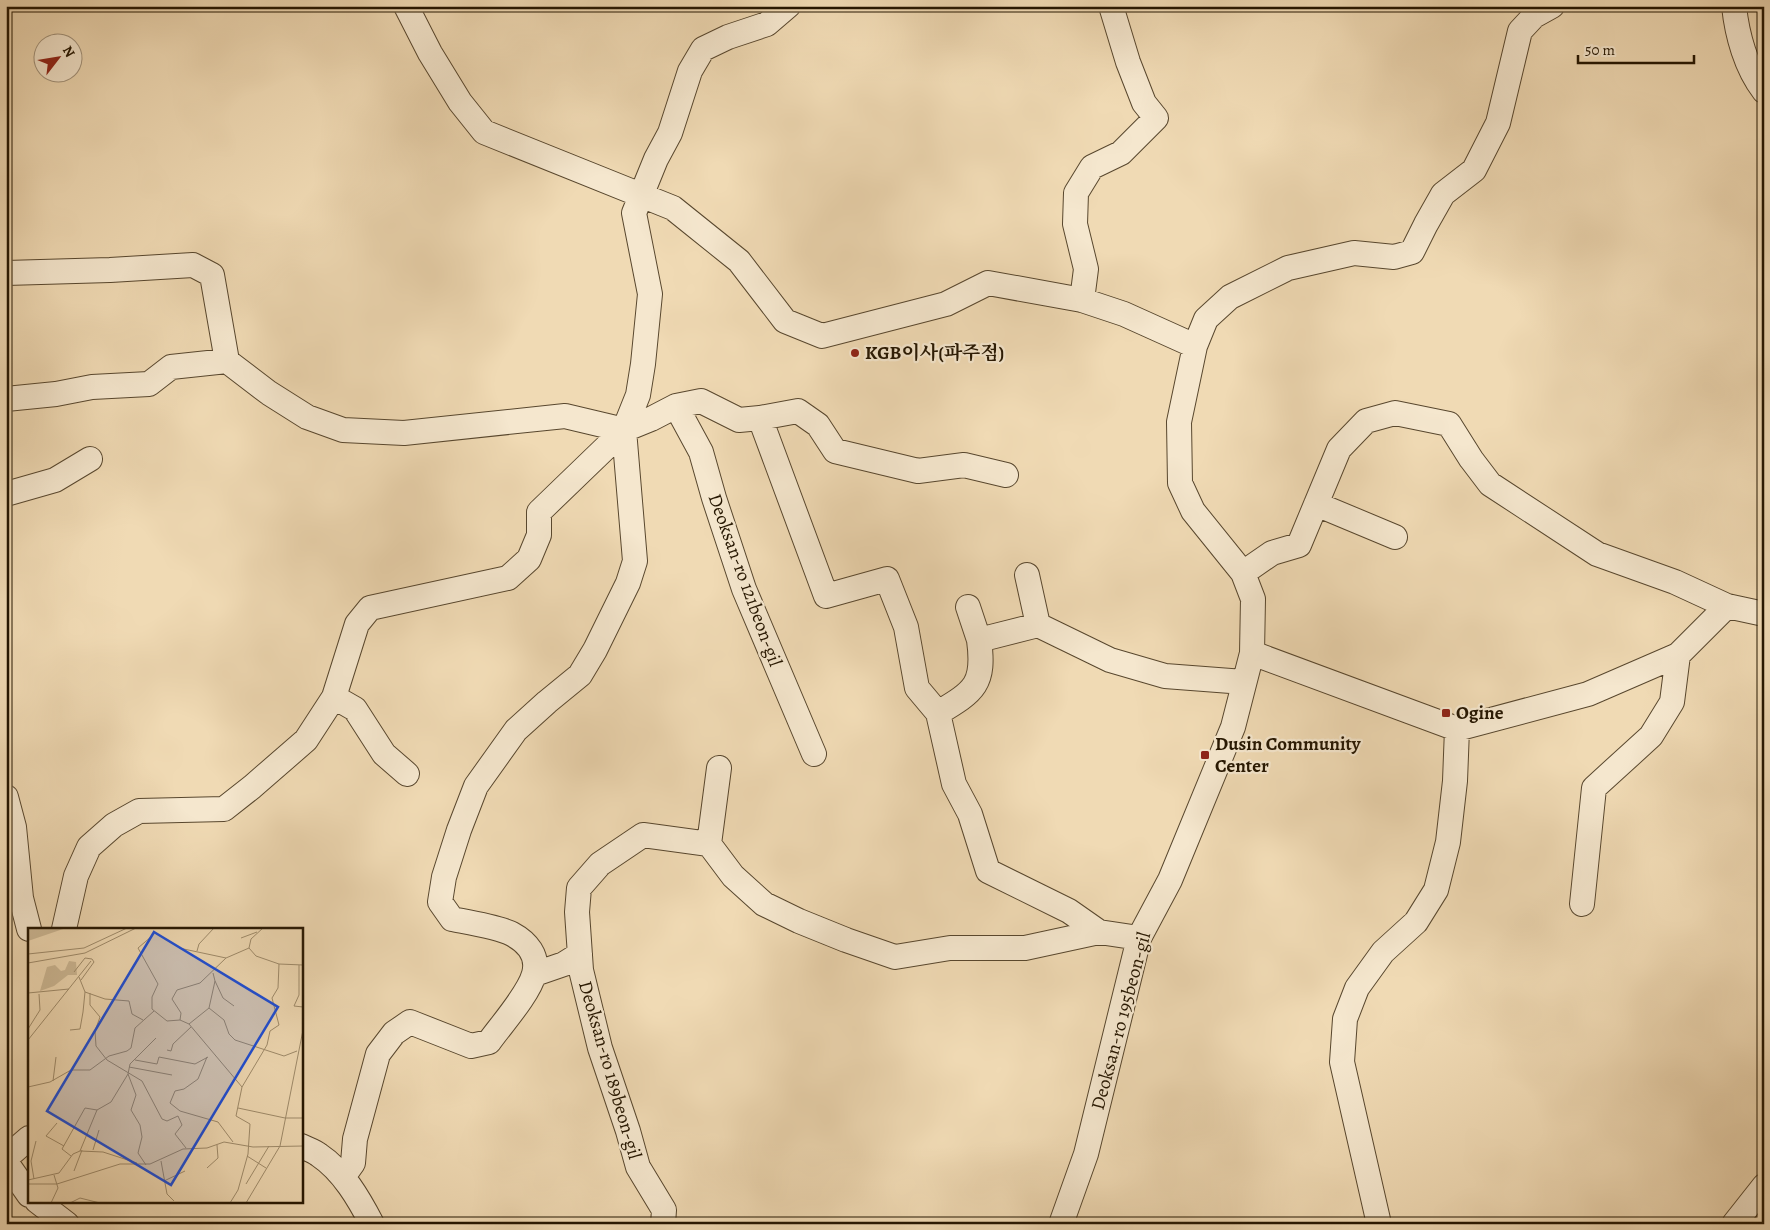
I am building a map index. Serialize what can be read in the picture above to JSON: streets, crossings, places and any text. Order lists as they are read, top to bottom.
{
  "streets": {
    "street": ["Deoksan-ro 121beon-gil", "Deoksan-ro 195beon-gil", "Deoksan-ro 189beon-gil"]
  },
  "places": {
    "other": ["KGB이사(파주점)"],
    "transit": ["Ogine", "Dusin Community Center"]
  },
  "scale_bar": "50 m",
  "north": "top right"
}
